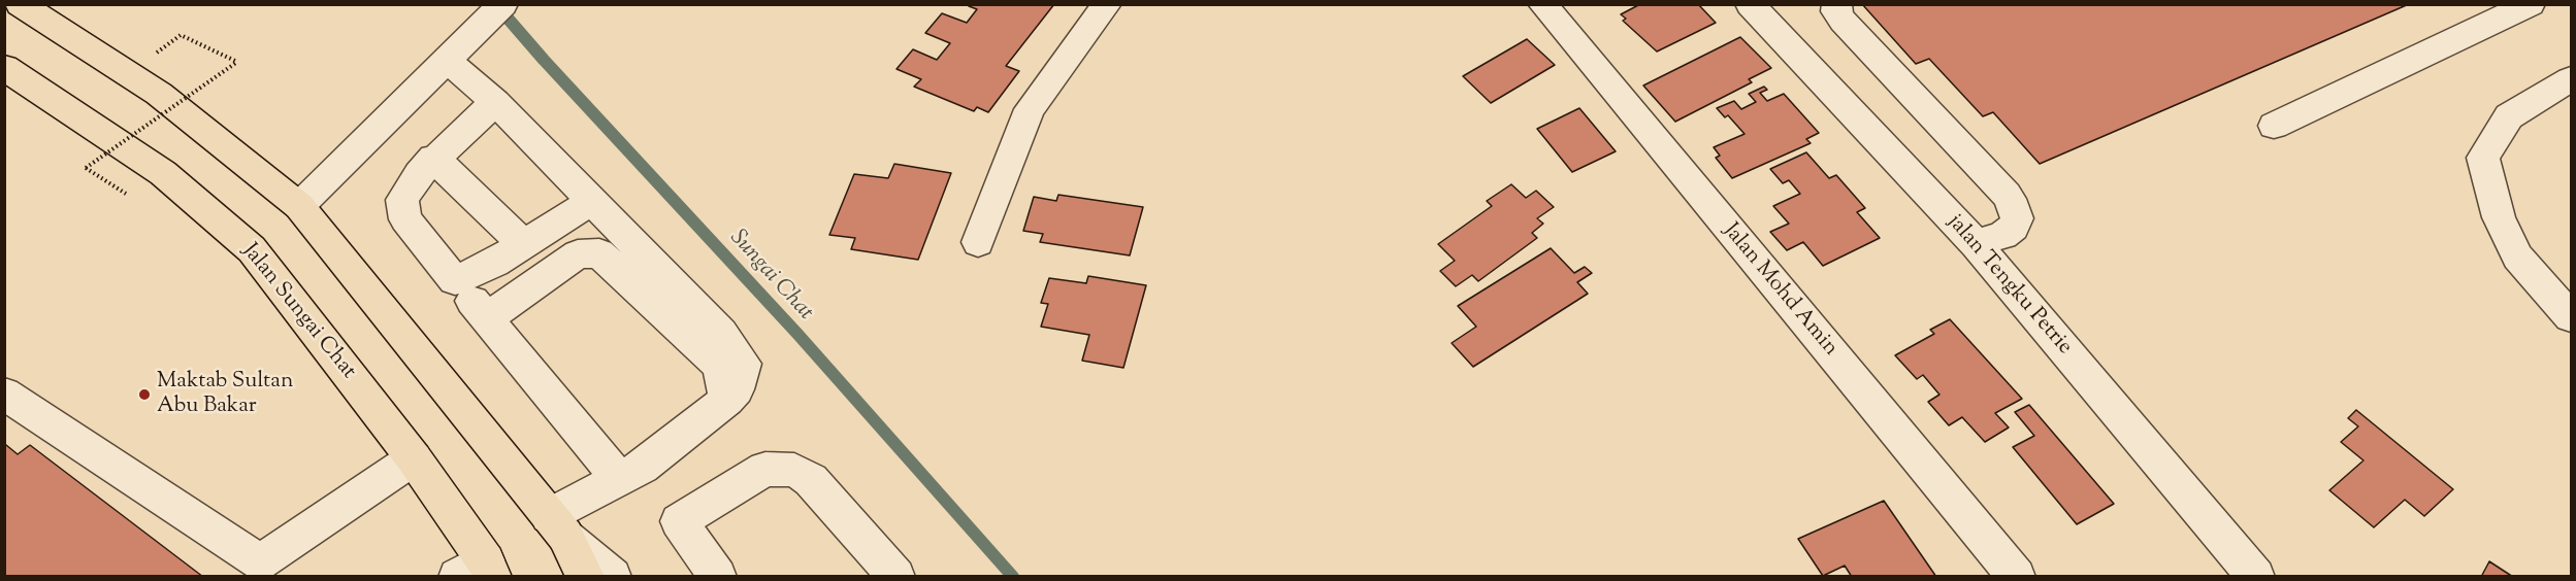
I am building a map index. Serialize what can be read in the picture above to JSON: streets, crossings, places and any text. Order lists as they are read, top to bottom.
{
  "streets": {
    "main road": ["Jalan Sungai Chat"],
    "street": ["jalan Tengku Petrie", "Jalan Mohd Amin"]
  },
  "water": ["Sungai Chat"],
  "places": ["Maktab Sultan Abu Bakar"]
}
